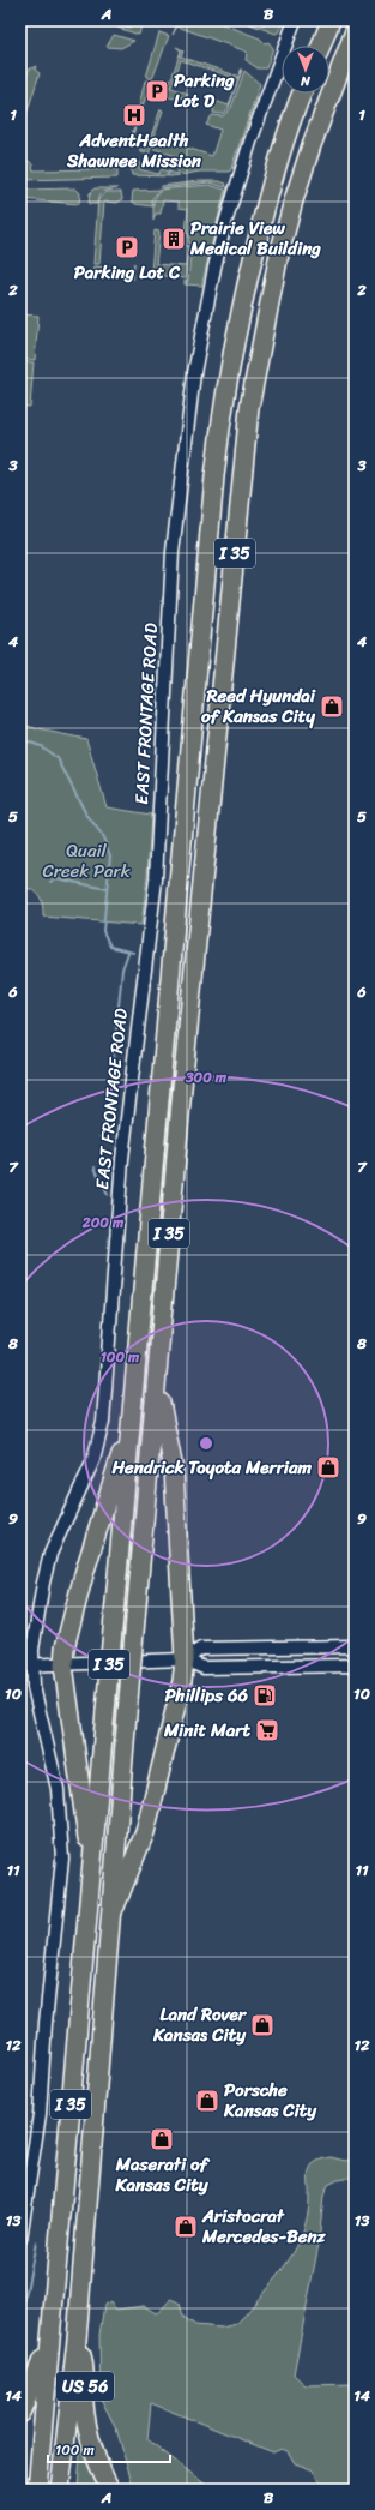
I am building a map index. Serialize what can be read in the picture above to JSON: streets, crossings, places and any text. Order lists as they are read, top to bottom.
{
  "streets": {
    "highway": ["I 35", "US 56"],
    "street": ["EAST FRONTAGE ROAD"]
  },
  "crossings": [
    ["I 35", "US 56"]
  ],
  "parks": ["Quail Creek Park"],
  "places": {
    "parking": ["Parking Lot D", "Parking Lot C"],
    "hospital": ["AdventHealth Shawnee Mission"],
    "building": ["Prairie View Medical Building"],
    "shop": [
      "Reed Hyundai of Kansas City",
      "Hendrick Toyota Merriam",
      "Land Rover Kansas City",
      "Porsche Kansas City",
      "Maserati of Kansas City",
      "Aristocrat Mercedes-Benz"
    ],
    "fuel station": ["Phillips 66"],
    "supermarket": ["Minit Mart"]
  },
  "scale_bar": "100 m",
  "north": "bottom",
  "grid": {
    "columns": ["A", "B"],
    "rows": [
      "1",
      "2",
      "3",
      "4",
      "5",
      "6",
      "7",
      "8",
      "9",
      "10",
      "11",
      "12",
      "13",
      "14"
    ]
  },
  "rings": ["300 m", "200 m", "100 m"]
}
